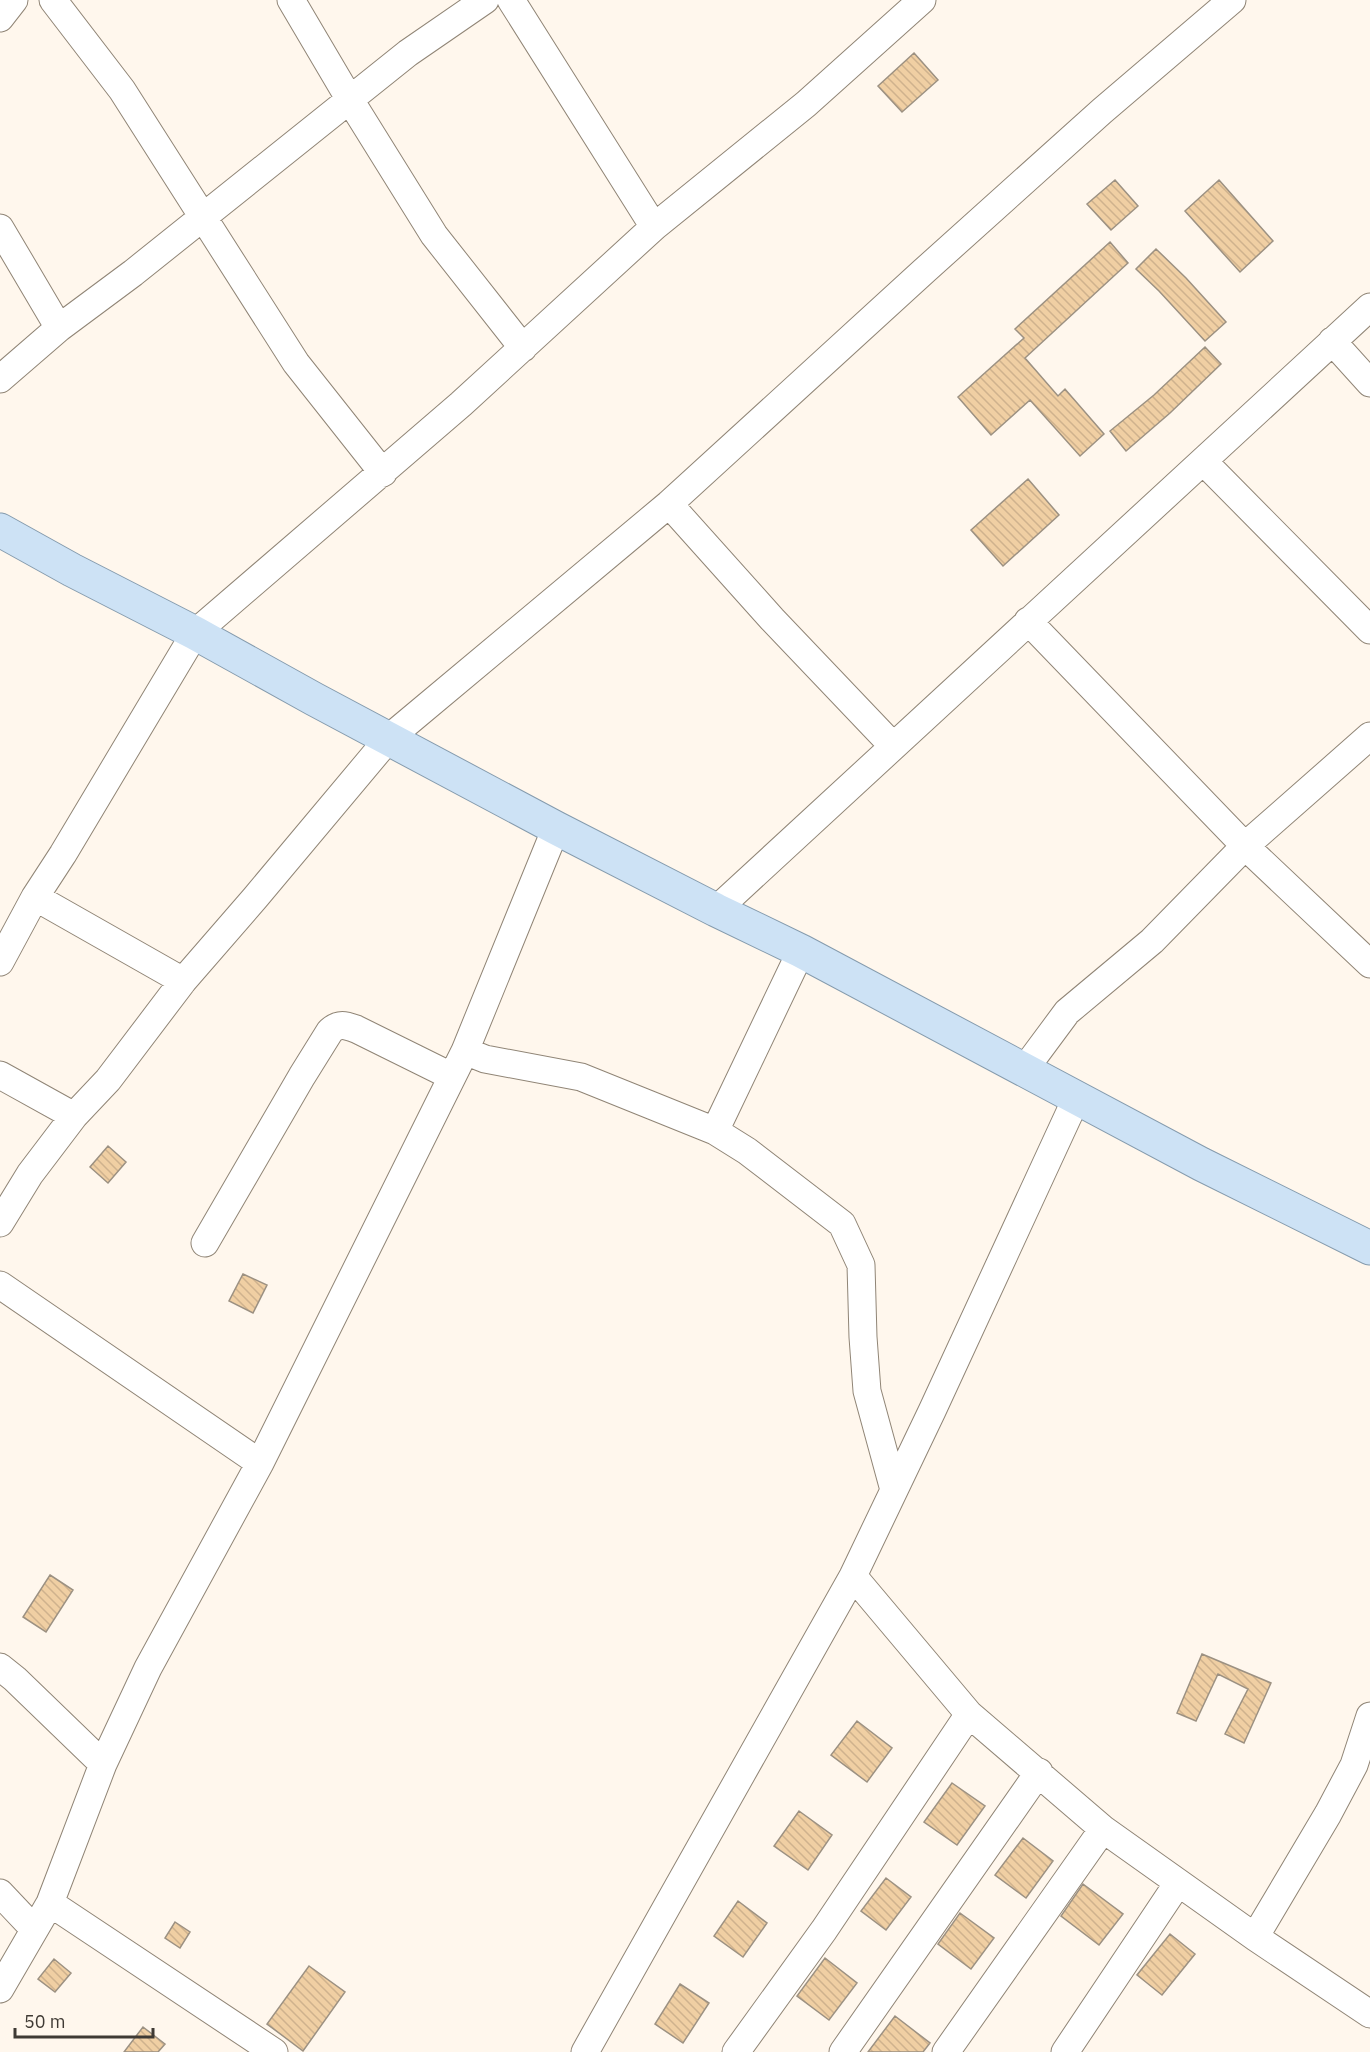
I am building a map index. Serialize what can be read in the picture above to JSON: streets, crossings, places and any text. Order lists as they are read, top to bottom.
{
  "scale_bar": "50 m"
}
